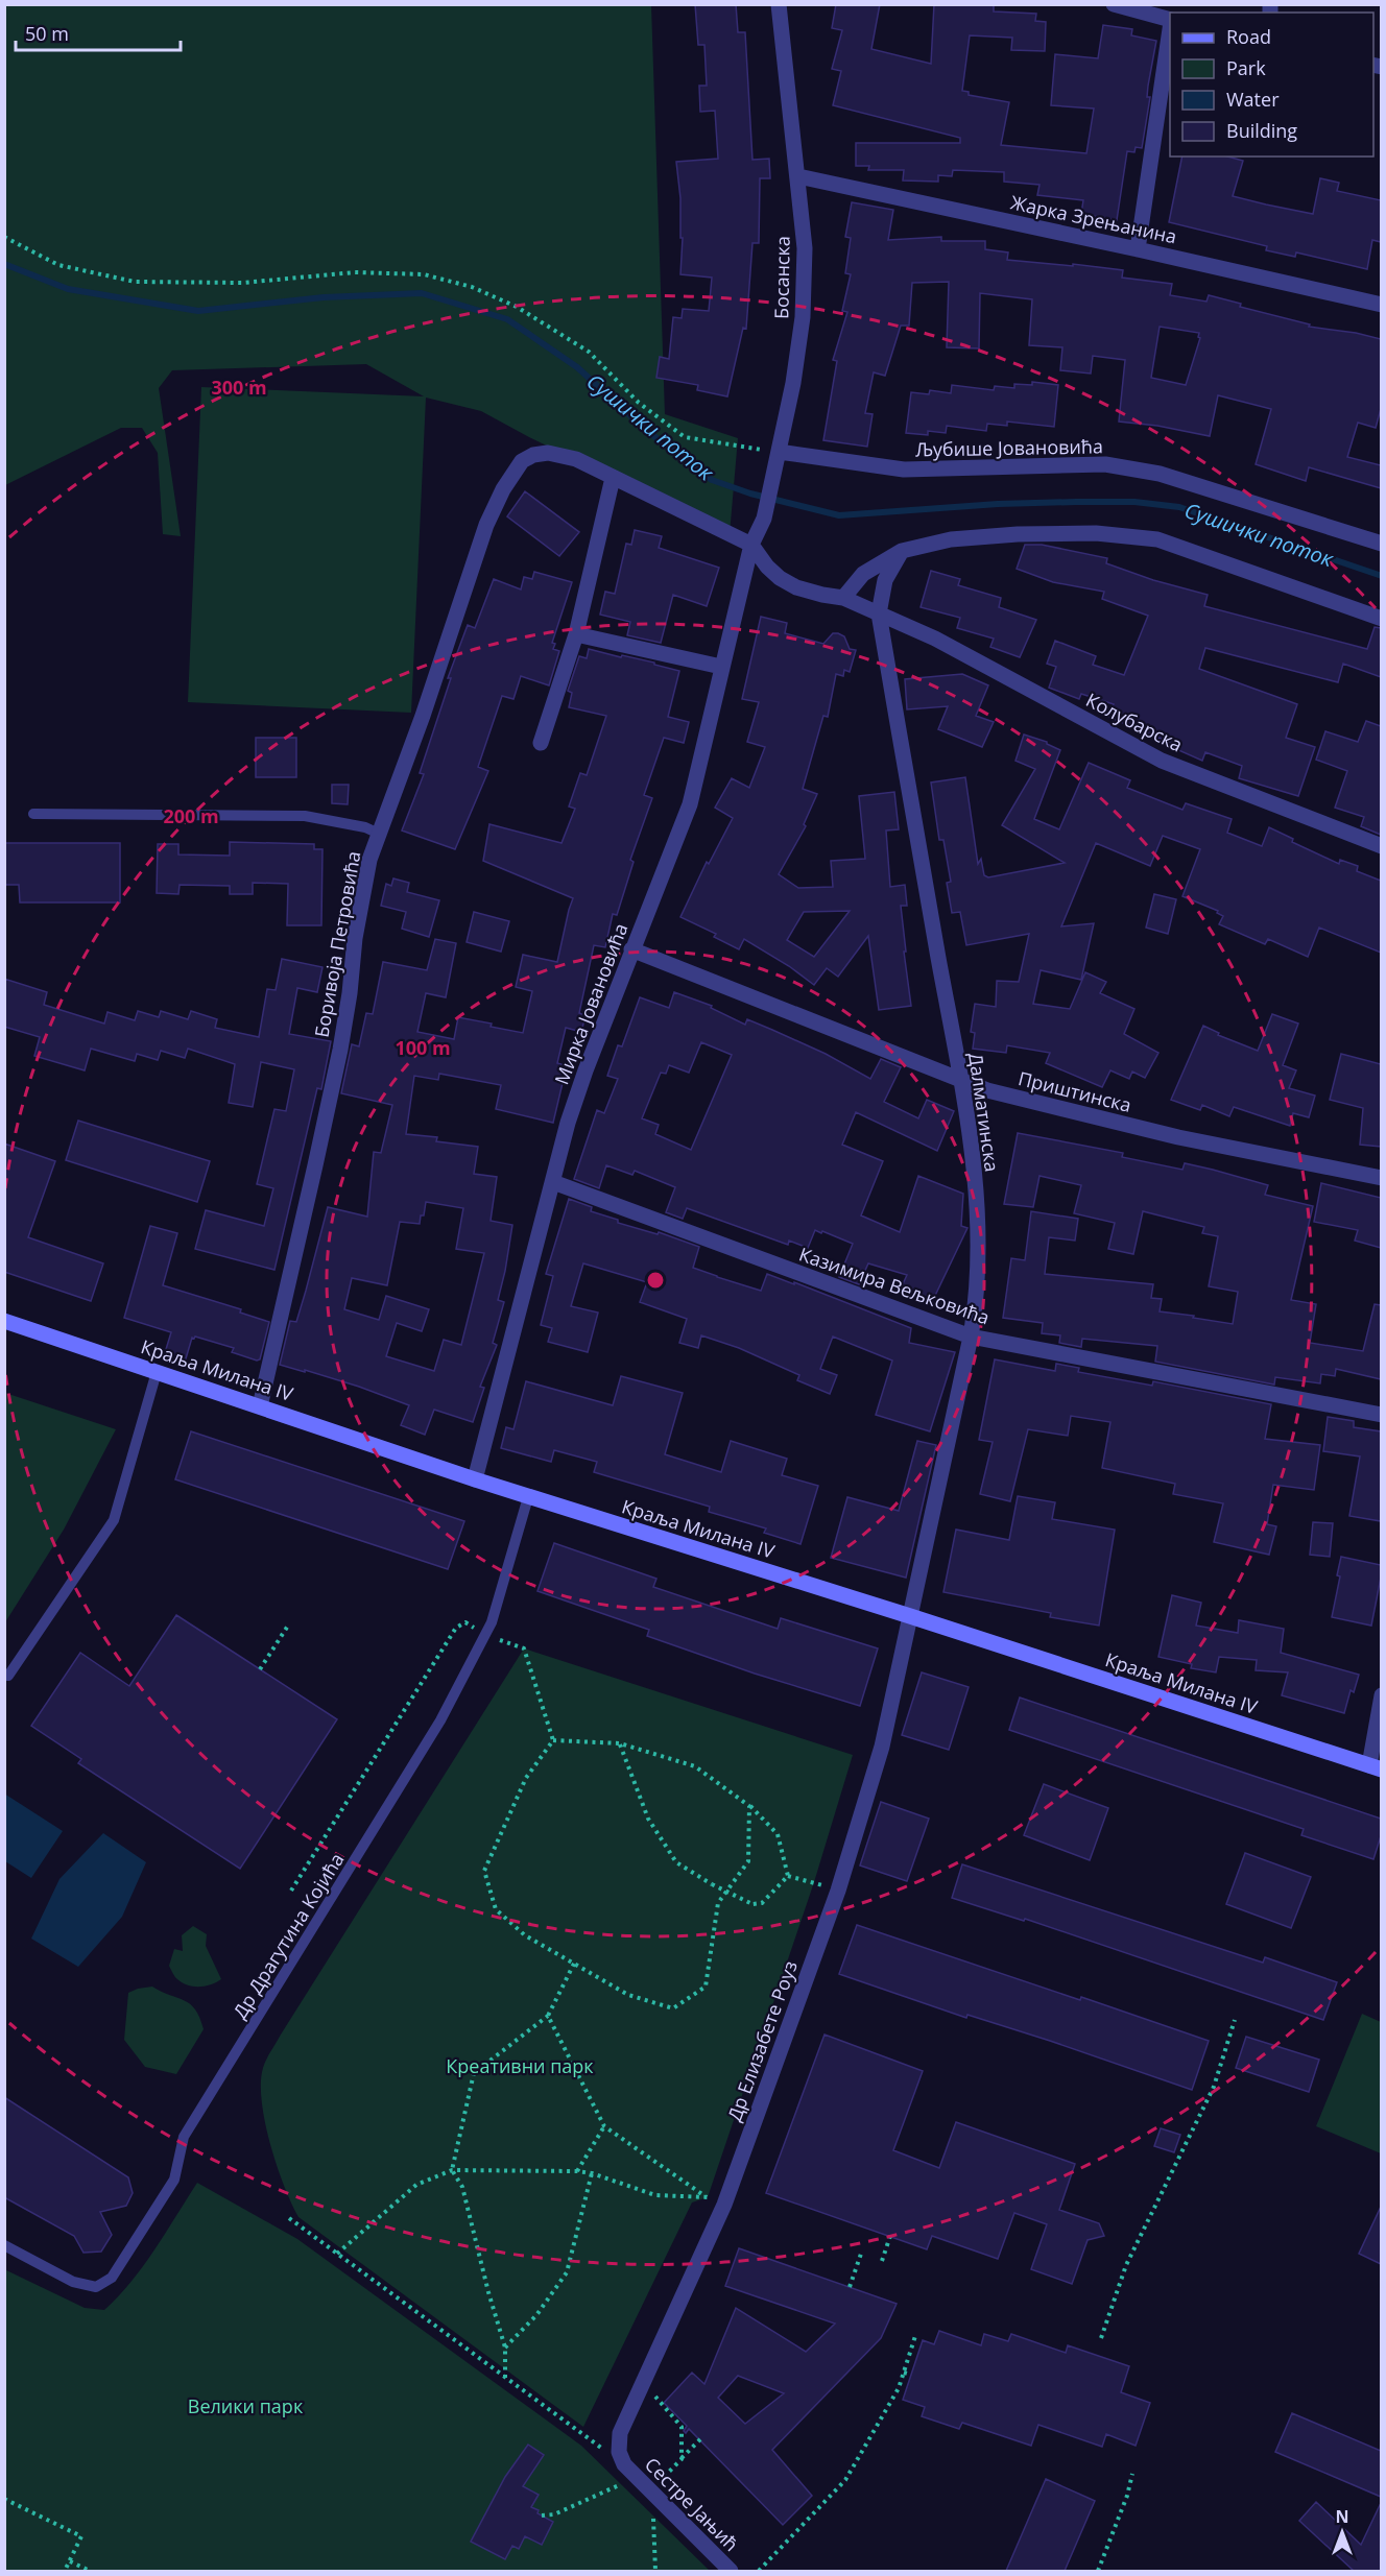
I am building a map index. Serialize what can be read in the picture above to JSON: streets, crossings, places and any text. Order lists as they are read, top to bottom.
{
  "streets": {
    "main road": ["Краља Милана IV"],
    "street": [
      "Жарка Зрењанина",
      "Босанска",
      "Љубише Јовановића",
      "Колубарска",
      "Боривоја Петровића",
      "Мирка Јовановића",
      "Приштинска",
      "Далматинска",
      "Казимира Вељковића",
      "Др Елизабете Роуз",
      "Сестре Јањић"
    ],
    "lane": ["Др Драгутина Којића"]
  },
  "crossings": [
    ["Жарка Зрењанина", "Босанска"],
    ["Босанска", "Љубише Јовановића"],
    ["Босанска", "Колубарска"],
    ["Босанска", "Мирка Јовановића"],
    ["Колубарска", "Мирка Јовановића"],
    ["Колубарска", "Далматинска"],
    ["Боривоја Петровића", "Краља Милана IV"],
    ["Мирка Јовановића", "Приштинска"],
    ["Мирка Јовановића", "Казимира Вељковића"],
    ["Мирка Јовановића", "Краља Милана IV"],
    ["Приштинска", "Далматинска"],
    ["Далматинска", "Казимира Вељковића"],
    ["Далматинска", "Краља Милана IV"],
    ["Далматинска", "Др Елизабете Роуз"],
    ["Краља Милана IV", "Др Драгутина Којића"],
    ["Краља Милана IV", "Др Елизабете Роуз"],
    ["Др Елизабете Роуз", "Сестре Јањић"]
  ],
  "water": ["Сушички поток"],
  "parks": ["Креативни парк", "Велики парк"],
  "legend": [
    "Road",
    "Park",
    "Water",
    "Building"
  ],
  "scale_bar": "50 m",
  "north": "top",
  "rings": ["300 m", "200 m", "100 m"]
}
